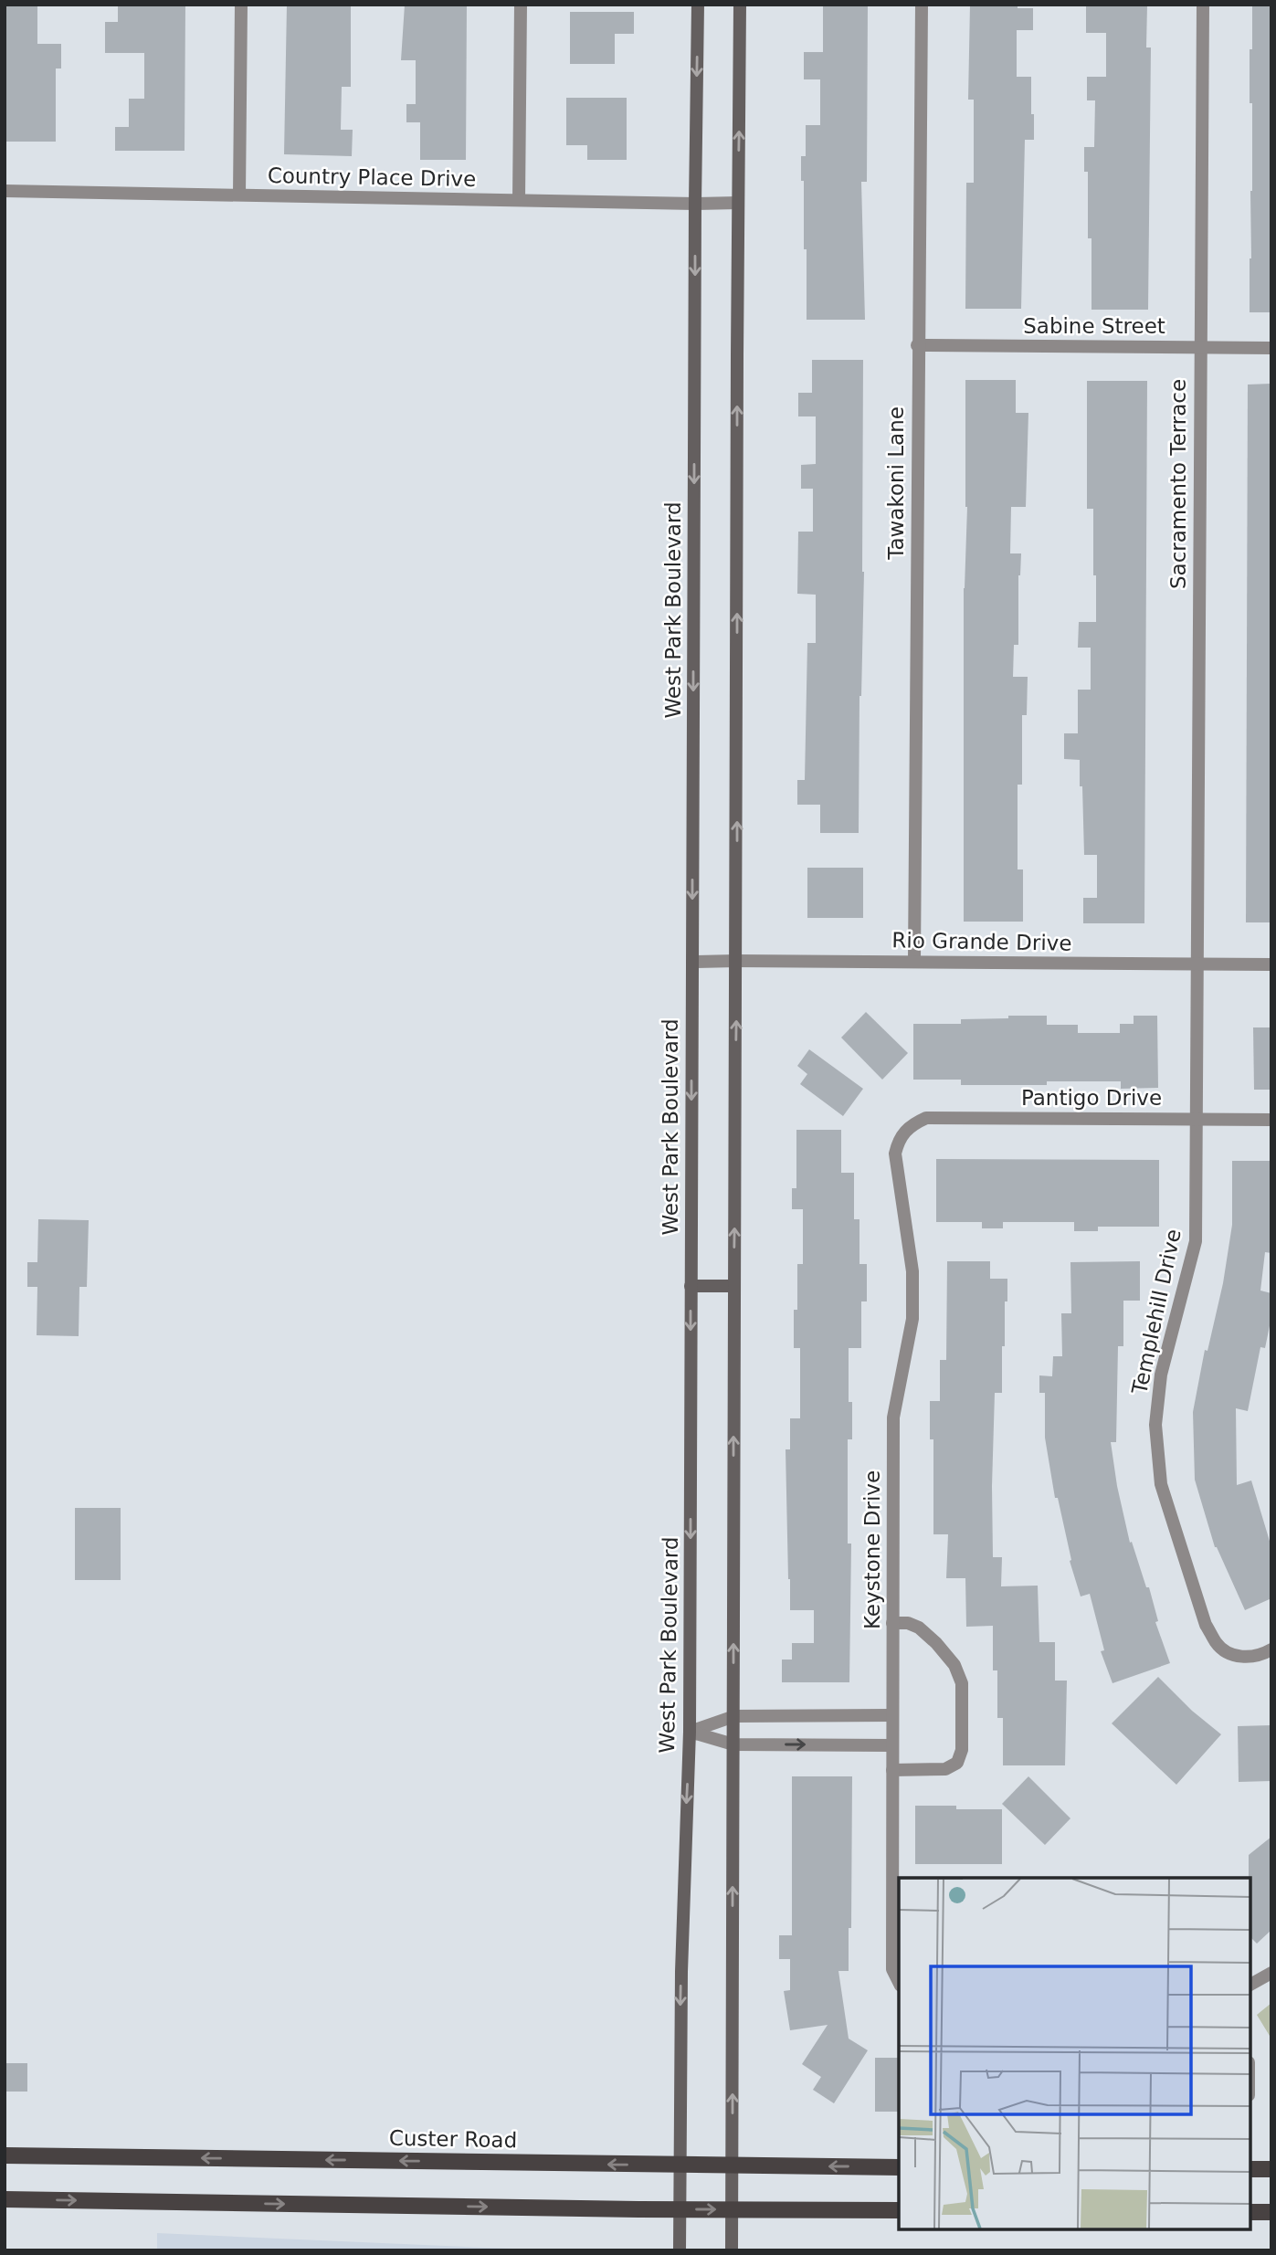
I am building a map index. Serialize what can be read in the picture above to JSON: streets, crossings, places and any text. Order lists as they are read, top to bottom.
{
  "streets": {
    "main road": ["West Park Boulevard", "Custer Road"],
    "street": [
      "Country Place Drive",
      "Sabine Street",
      "Tawakoni Lane",
      "Sacramento Terrace",
      "Rio Grande Drive",
      "Pantigo Drive",
      "Templehill Drive",
      "Keystone Drive"
    ]
  },
  "crossings": [
    ["Country Place Drive", "West Park Boulevard"],
    ["Sabine Street", "Tawakoni Lane"],
    ["Sabine Street", "Sacramento Terrace"],
    ["Tawakoni Lane", "Rio Grande Drive"],
    ["Sacramento Terrace", "Rio Grande Drive"],
    ["Sacramento Terrace", "Templehill Drive"],
    ["West Park Boulevard", "Rio Grande Drive"],
    ["West Park Boulevard", "Custer Road"],
    ["Rio Grande Drive", "Templehill Drive"],
    ["Pantigo Drive", "Templehill Drive"],
    ["Pantigo Drive", "Keystone Drive"]
  ]
}
